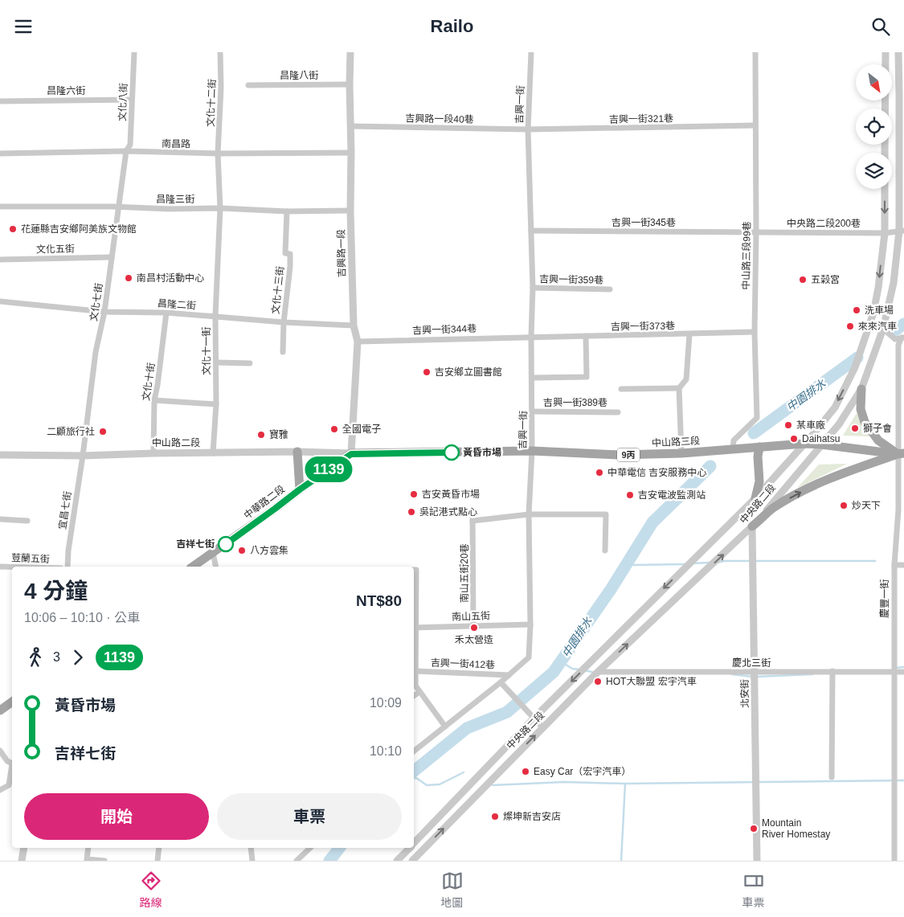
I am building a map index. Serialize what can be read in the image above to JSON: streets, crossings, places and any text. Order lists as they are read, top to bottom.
{
  "streets": {
    "main road": ["中山路三段", "9丙", "中華路二段"],
    "street": [
      "昌隆八街",
      "昌隆六街",
      "文化八街",
      "文化十二街",
      "吉興一街",
      "吉興路一段40巷",
      "吉興一街321巷",
      "南昌路",
      "昌隆三街",
      "吉興一街345巷",
      "中央路二段200巷",
      "文化五街",
      "吉興路一段",
      "中山路三段99巷",
      "吉興一街359巷",
      "文化十三街",
      "文化七街",
      "昌隆二街",
      "吉興一街373巷",
      "吉興一街344巷",
      "文化十一街",
      "文化十街",
      "吉興一街389巷",
      "中山路二段",
      "中央路二段",
      "宜昌七街",
      "荳蘭五街",
      "南山五街20巷",
      "慶豐一街",
      "南山五街",
      "慶北三街",
      "吉興一街412巷",
      "北安街"
    ]
  },
  "crossings": [
    ["昌隆八街", "吉興路一段"],
    ["昌隆六街", "文化八街"],
    ["文化八街", "南昌路"],
    ["文化八街", "文化七街"],
    ["文化十二街", "南昌路"],
    ["文化十二街", "文化十一街"],
    ["吉興一街", "吉興路一段40巷"],
    ["吉興一街", "吉興一街321巷"],
    ["吉興一街", "吉興一街345巷"],
    ["吉興一街", "吉興一街359巷"],
    ["吉興一街", "吉興一街373巷"],
    ["吉興一街", "吉興一街344巷"],
    ["吉興一街", "吉興一街389巷"],
    ["吉興一街", "中山路三段"],
    ["吉興一街", "南山五街"],
    ["吉興一街", "吉興一街412巷"],
    ["吉興路一段40巷", "吉興一街321巷"],
    ["吉興路一段40巷", "吉興路一段"],
    ["吉興一街321巷", "中山路三段99巷"],
    ["南昌路", "吉興路一段"],
    ["南昌路", "文化七街"],
    ["南昌路", "文化十一街"],
    ["昌隆三街", "吉興路一段"],
    ["昌隆三街", "文化十三街"],
    ["昌隆三街", "文化七街"],
    ["昌隆三街", "文化十一街"],
    ["吉興一街345巷", "中央路二段200巷"],
    ["吉興一街345巷", "中山路三段99巷"],
    ["中央路二段200巷", "中山路三段99巷"],
    ["中央路二段200巷", "中央路二段"],
    ["文化五街", "文化七街"],
    ["吉興路一段", "昌隆二街"],
    ["吉興路一段", "吉興一街344巷"],
    ["吉興路一段", "中山路三段"],
    ["吉興路一段", "中山路二段"],
    ["吉興路一段", "中華路二段"],
    ["中山路三段99巷", "吉興一街373巷"],
    ["中山路三段99巷", "中山路三段"],
    ["文化十三街", "昌隆二街"],
    ["文化七街", "昌隆二街"],
    ["文化七街", "中山路二段"],
    ["文化七街", "宜昌七街"],
    ["昌隆二街", "文化十一街"],
    ["昌隆二街", "文化十街"],
    ["吉興一街373巷", "吉興一街344巷"],
    ["文化十一街", "中山路二段"],
    ["文化十街", "中山路二段"],
    ["中山路三段", "中山路二段"],
    ["中山路三段", "中華路二段"],
    ["中山路三段", "中央路二段"],
    ["中山路三段", "慶豐一街"],
    ["中山路二段", "中華路二段"],
    ["中山路二段", "宜昌七街"],
    ["中央路二段", "慶北三街"],
    ["中央路二段", "北安街"],
    ["南山五街20巷", "南山五街"],
    ["慶豐一街", "慶北三街"],
    ["慶北三街", "北安街"]
  ],
  "water": ["中園排水"],
  "places": [
    "花蓮縣吉安鄉阿美族文物館",
    "南昌村活動中心",
    "五榖宮",
    "洗車場",
    "來來汽車",
    "吉安鄉立圖書館",
    "某車廠",
    "獅子會",
    "全國電子",
    "二顧旅行社",
    "寶雅",
    "Daihatsu",
    "黃昏市場",
    "中華電信 吉安服務中心",
    "吉安黃昏市場",
    "吉安電波監測站",
    "炒天下",
    "吳記港式點心",
    "吉祥七街",
    "八方雲集",
    "禾太營造",
    "HOT大聯盟 宏宇汽車",
    "Easy Car（宏宇汽車）",
    "燦坤新吉安店",
    "Mountain River Homestay"
  ],
  "lines": ["bus line 1139"],
  "north": "bottom right",
  "page": {
    "header": "Railo",
    "on_map": "1139",
    "heading": ["4 分鐘", "10:06 – 10:10 · 公車", "NT$80"],
    "legs": ["3", "1139"],
    "list": [
      {
        "name": "黃昏市場",
        "value": "10:09"
      },
      {
        "name": "吉祥七街",
        "value": "10:10"
      }
    ],
    "buttons": ["開始", "車票"],
    "tabs": ["路線", "地圖", "車票"]
  }
}
